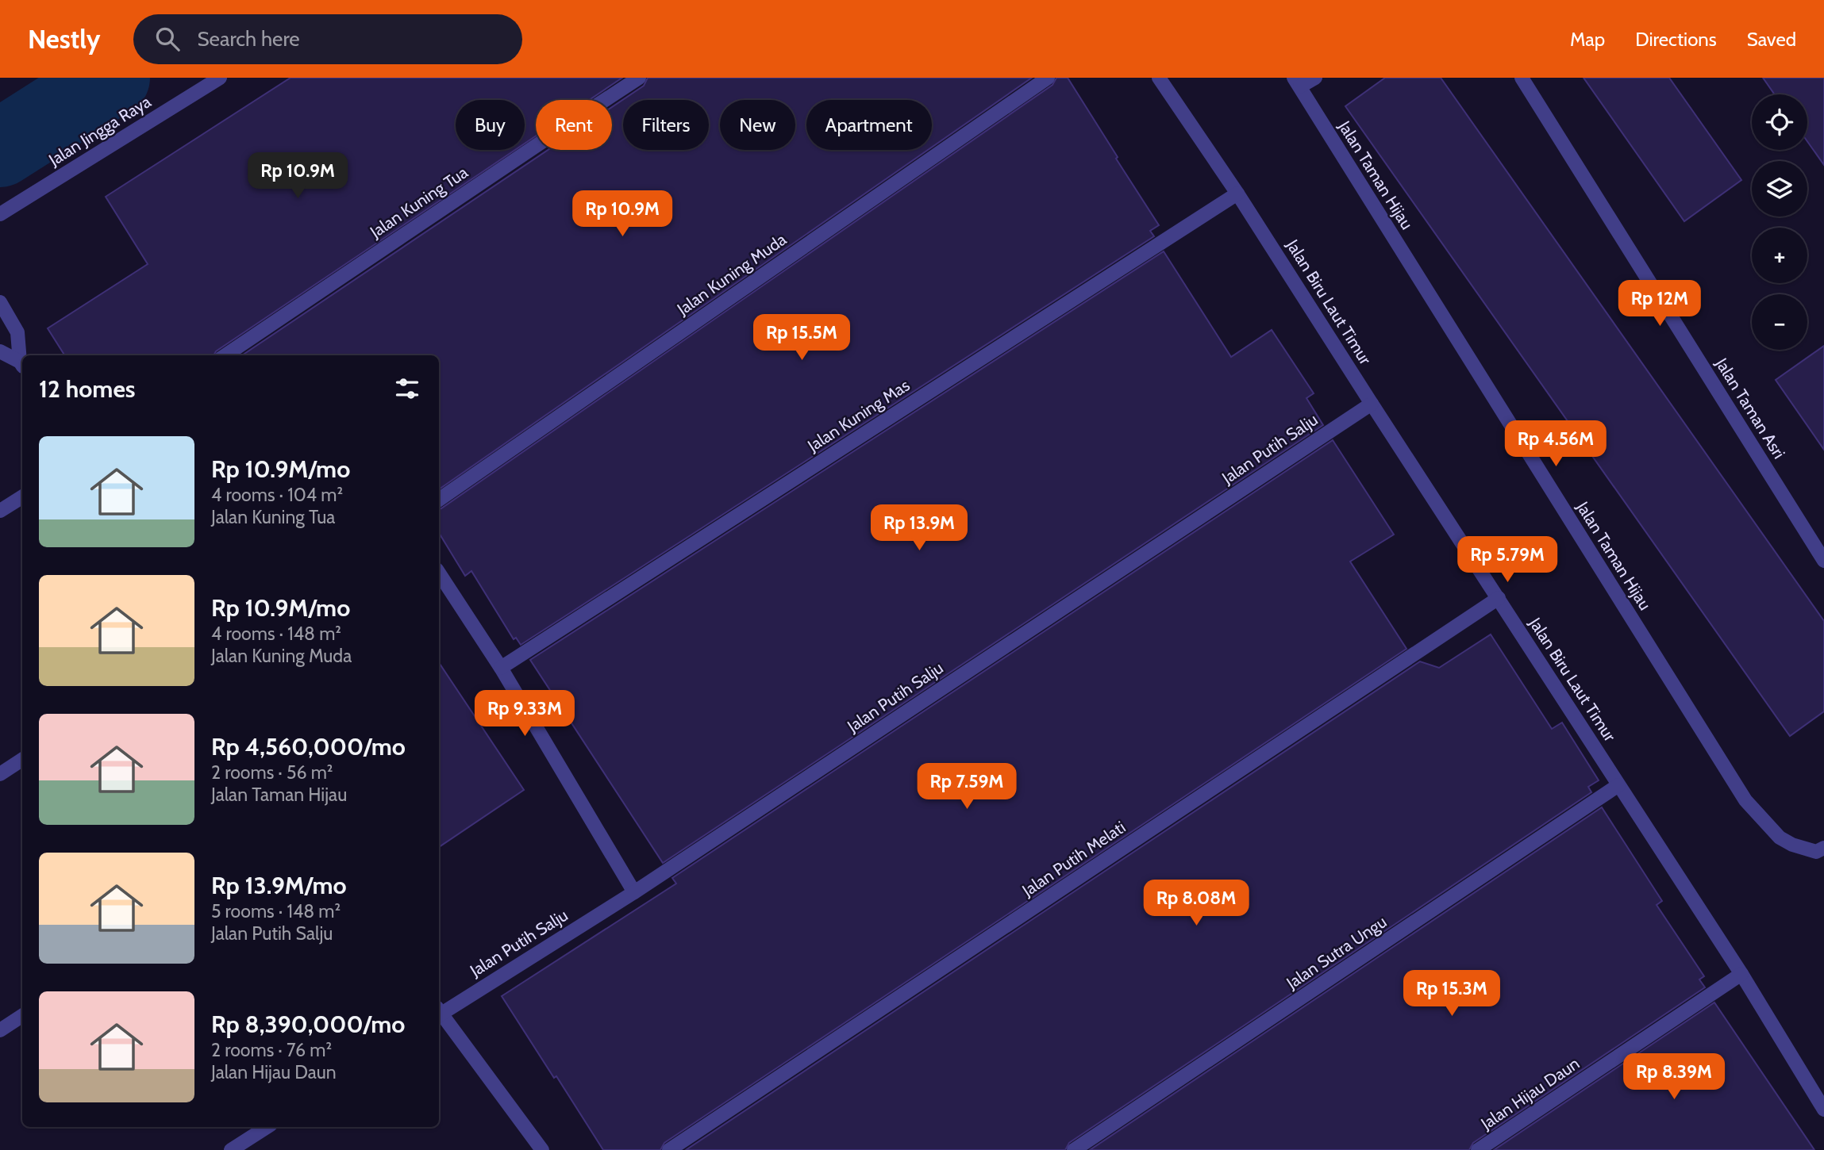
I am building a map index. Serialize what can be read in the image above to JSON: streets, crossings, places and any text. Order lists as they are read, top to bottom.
{
  "streets": {
    "street": [
      "Jalan Jingga Raya",
      "Jalan Taman Hijau",
      "Jalan Kuning Tua",
      "Jalan Kuning Muda",
      "Jalan Biru Laut Timur",
      "Jalan Taman Asri",
      "Jalan Kuning Mas",
      "Jalan Putih Salju",
      "Jalan Putih Melati",
      "Jalan Sutra Ungu",
      "Jalan Hijau Daun"
    ]
  },
  "crossings": [
    ["Jalan Biru Laut Timur", "Jalan Kuning Mas"],
    ["Jalan Biru Laut Timur", "Jalan Putih Salju"],
    ["Jalan Biru Laut Timur", "Jalan Putih Melati"],
    ["Jalan Biru Laut Timur", "Jalan Sutra Ungu"],
    ["Jalan Biru Laut Timur", "Jalan Hijau Daun"]
  ],
  "page": {
    "header": "Nestly",
    "search": "Search here",
    "nav": ["Map", "Directions", "Saved"],
    "map_buttons": ["+", "−"],
    "chip": [
      "Buy",
      "Rent",
      "Filters",
      "New",
      "Apartment"
    ],
    "price": [
      "Rp 10.9M",
      "Rp 10.9M",
      "Rp 12M",
      "Rp 15.5M",
      "Rp 4.56M",
      "Rp 13.9M",
      "Rp 5.79M",
      "Rp 9.33M",
      "Rp 7.59M",
      "Rp 8.08M",
      "Rp 15.3M",
      "Rp 8.39M"
    ],
    "heading": "12 homes",
    "list": [
      {
        "name": "Rp 10.9M/mo",
        "note": "4 rooms · 104 m² · Jalan Kuning Tua"
      },
      {
        "name": "Rp 10.9M/mo",
        "note": "4 rooms · 148 m² · Jalan Kuning Muda"
      },
      {
        "name": "Rp 4,560,000/mo",
        "note": "2 rooms · 56 m² · Jalan Taman Hijau"
      },
      {
        "name": "Rp 13.9M/mo",
        "note": "5 rooms · 148 m² · Jalan Putih Salju"
      },
      {
        "name": "Rp 8,390,000/mo",
        "note": "2 rooms · 76 m² · Jalan Hijau Daun"
      }
    ]
  }
}
